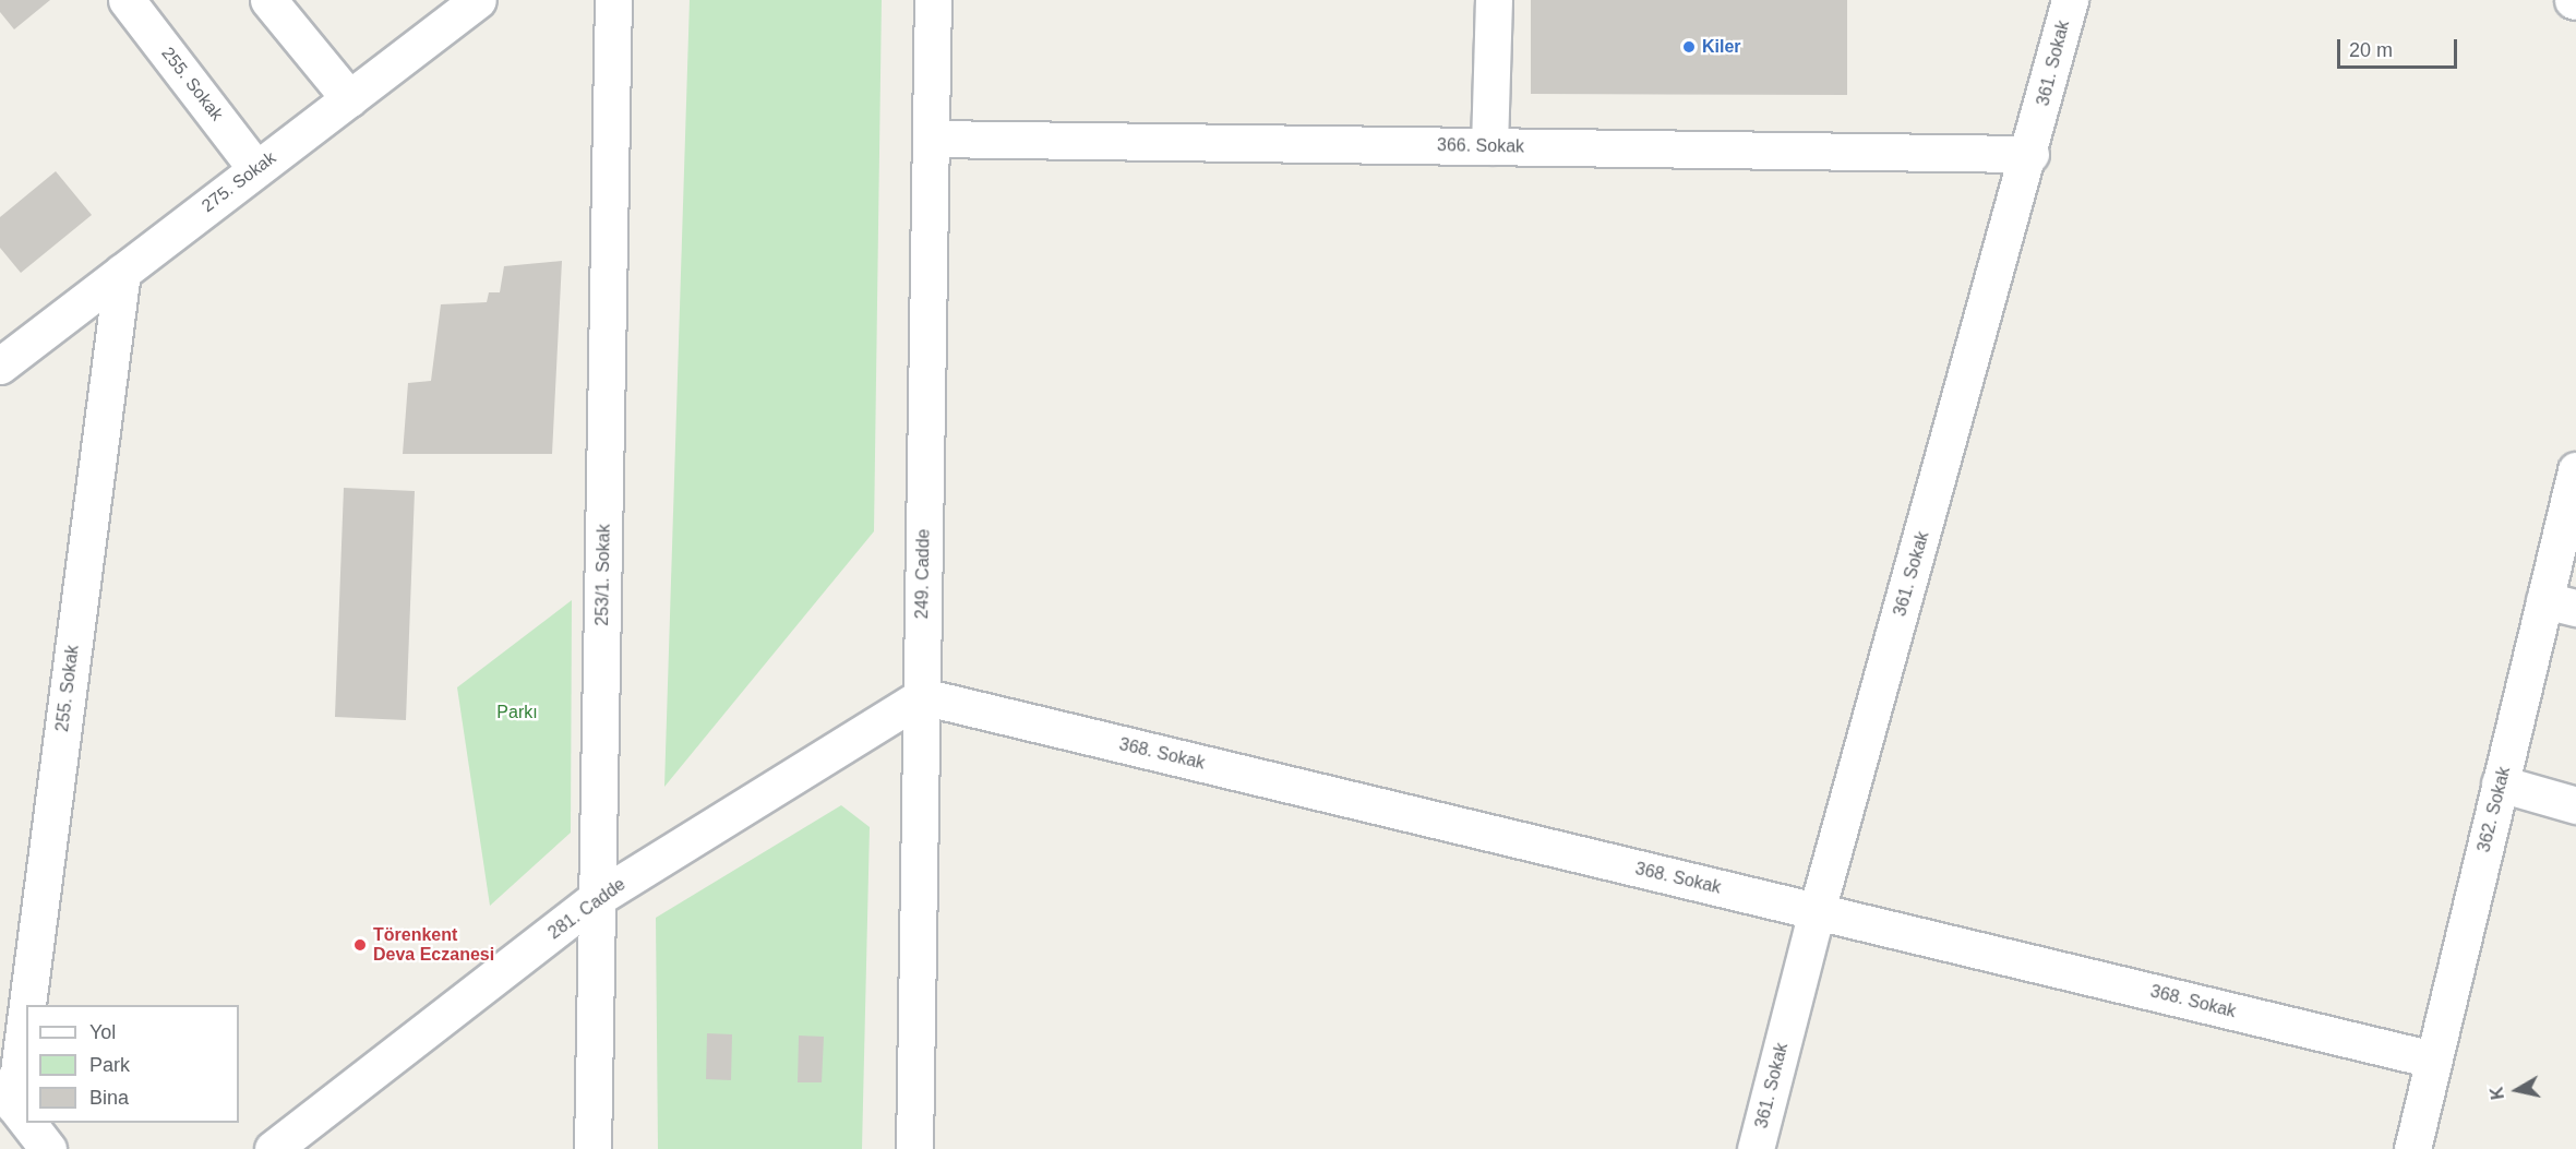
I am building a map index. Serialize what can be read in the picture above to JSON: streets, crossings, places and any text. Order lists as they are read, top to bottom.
{
  "streets": {
    "street": [
      "361. Sokak",
      "255. Sokak",
      "366. Sokak",
      "275. Sokak",
      "249. Cadde",
      "253/1. Sokak",
      "368. Sokak",
      "362. Sokak",
      "281. Cadde"
    ]
  },
  "crossings": [
    ["361. Sokak", "366. Sokak"],
    ["361. Sokak", "368. Sokak"],
    ["255. Sokak", "275. Sokak"],
    ["366. Sokak", "249. Cadde"],
    ["249. Cadde", "368. Sokak"],
    ["249. Cadde", "281. Cadde"],
    ["253/1. Sokak", "281. Cadde"],
    ["368. Sokak", "362. Sokak"],
    ["368. Sokak", "281. Cadde"]
  ],
  "parks": ["Parkı"],
  "places": ["Kiler", "Törenkent Deva Eczanesi"],
  "legend": ["Yol", "Park", "Bina"],
  "scale_bar": "20 m",
  "north": "left"
}
